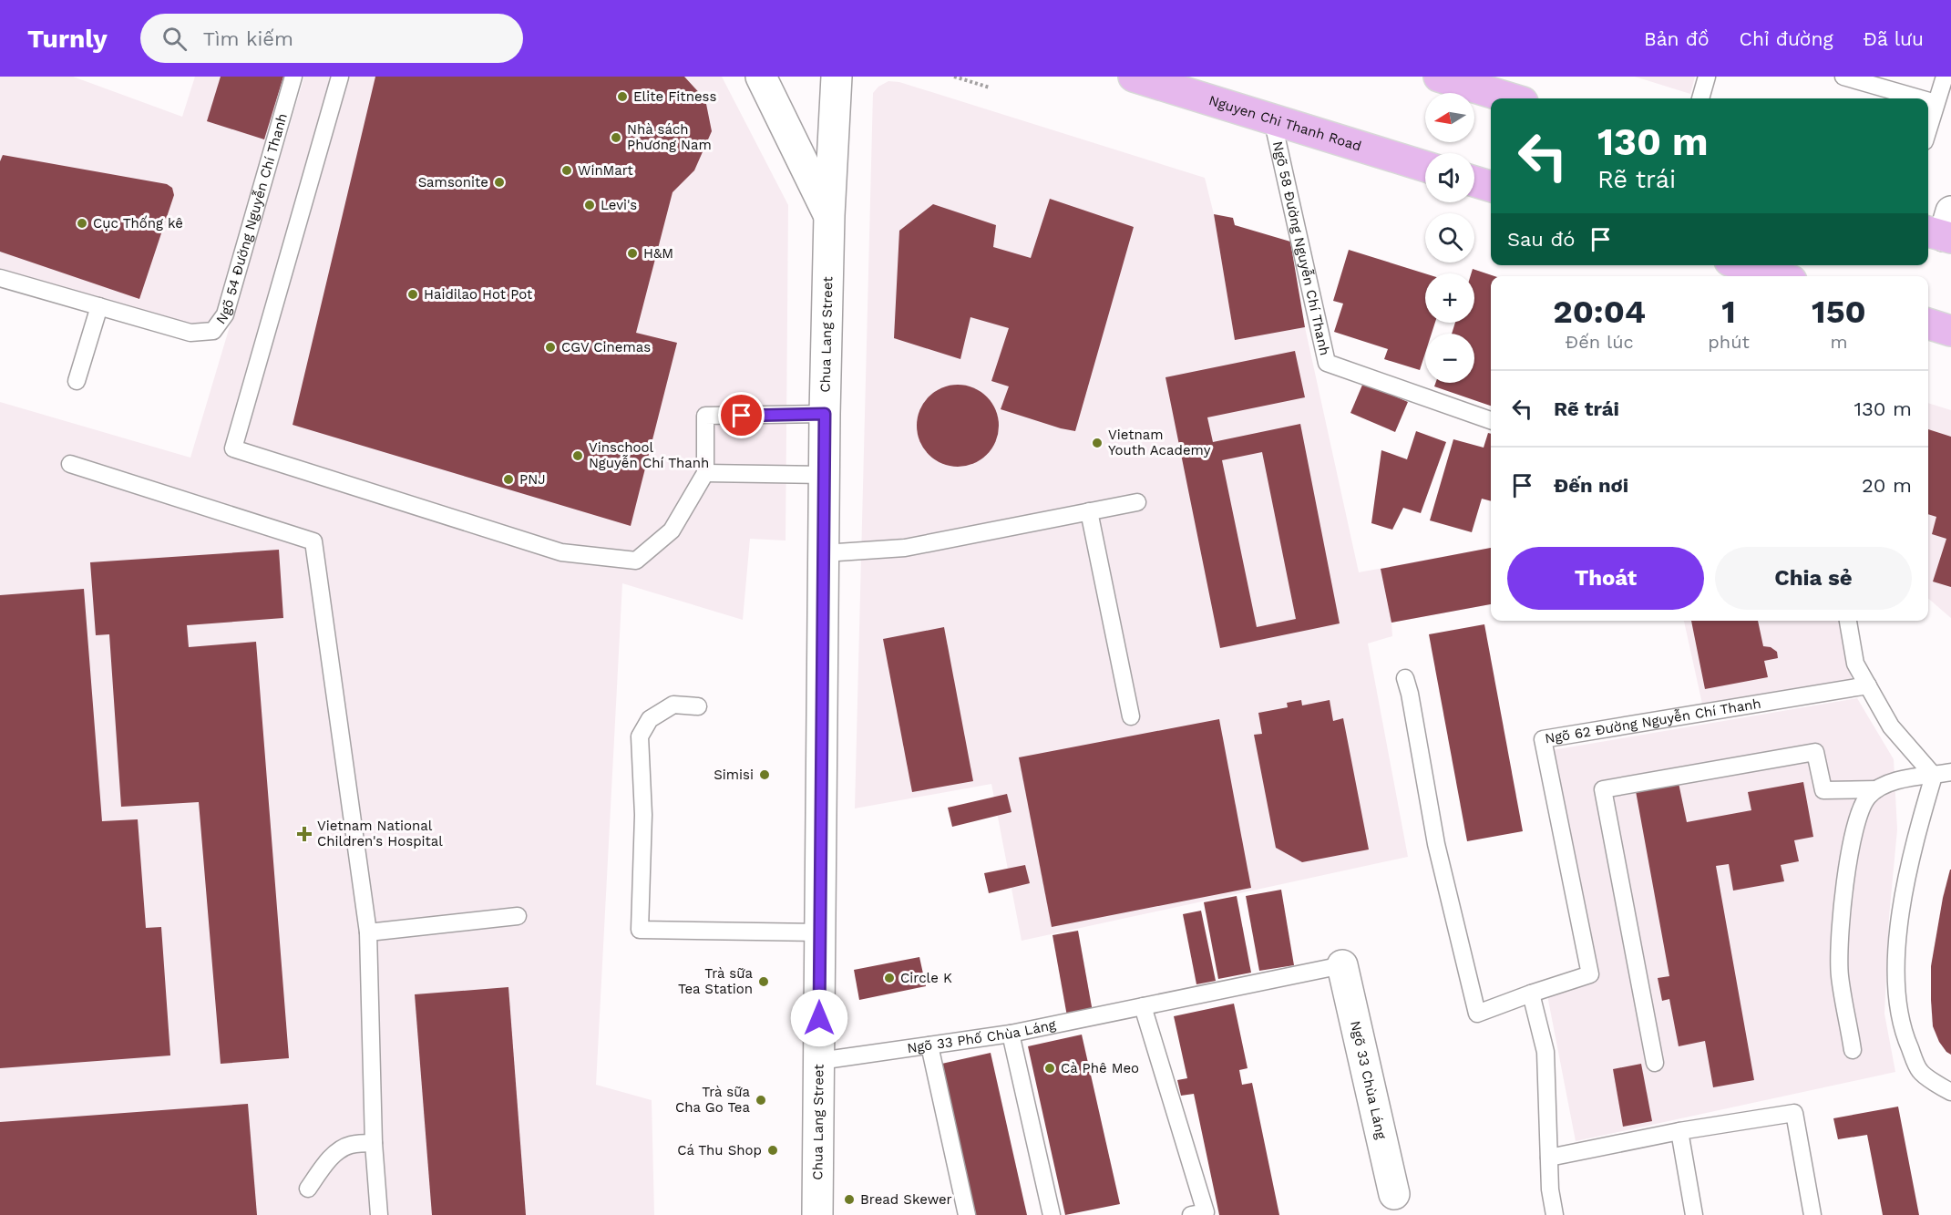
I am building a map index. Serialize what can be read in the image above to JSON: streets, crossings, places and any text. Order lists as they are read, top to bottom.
{
  "streets": {
    "main road": ["Nguyen Chi Thanh Road"],
    "street": ["Chua Lang Street", "Ngõ 33 Chùa Láng"],
    "lane": [
      "Ngõ 54 Đường Nguyễn Chí Thanh",
      "Ngõ 58 Đường Nguyễn Chí Thanh",
      "Ngõ 62 Đường Nguyễn Chí Thanh",
      "Ngõ 33 Phố Chùa Láng"
    ]
  },
  "crossings": [
    ["Nguyen Chi Thanh Road", "Ngõ 58 Đường Nguyễn Chí Thanh"],
    ["Chua Lang Street", "Ngõ 33 Phố Chùa Láng"],
    ["Ngõ 33 Phố Chùa Láng", "Ngõ 33 Chùa Láng"]
  ],
  "places": {
    "other": [
      "Elite Fitness",
      "Nhà sách Phương Nam",
      "WinMart",
      "Samsonite",
      "Levi's",
      "Cục Thống kê",
      "H&M",
      "Haidilao Hot Pot",
      "CGV Cinemas",
      "Vietnam Youth Academy",
      "Vinschool Nguyễn Chí Thanh",
      "PNJ",
      "Simisi",
      "Circle K",
      "Trà sữa Tea Station",
      "Cà Phê Meo",
      "Trà sữa Cha Go Tea",
      "Cá Thu Shop",
      "Bread Skewer"
    ],
    "health": ["Vietnam National Children's Hospital"]
  },
  "north": "left",
  "page": {
    "header": "Turnly",
    "search": "Tìm kiếm",
    "nav": ["Bản đồ", "Chỉ đường", "Đã lưu"],
    "map_buttons": ["+", "−"],
    "turn": ["130 m", "Rẽ trái"],
    "then": "Sau đó",
    "eta": [
      "20:04",
      "Đến lúc",
      "1",
      "phút",
      "150",
      "m"
    ],
    "list": [
      {
        "name": "Rẽ trái",
        "value": "130 m"
      },
      {
        "name": "Đến nơi",
        "value": "20 m"
      }
    ],
    "buttons": ["Thoát", "Chia sẻ"]
  }
}
